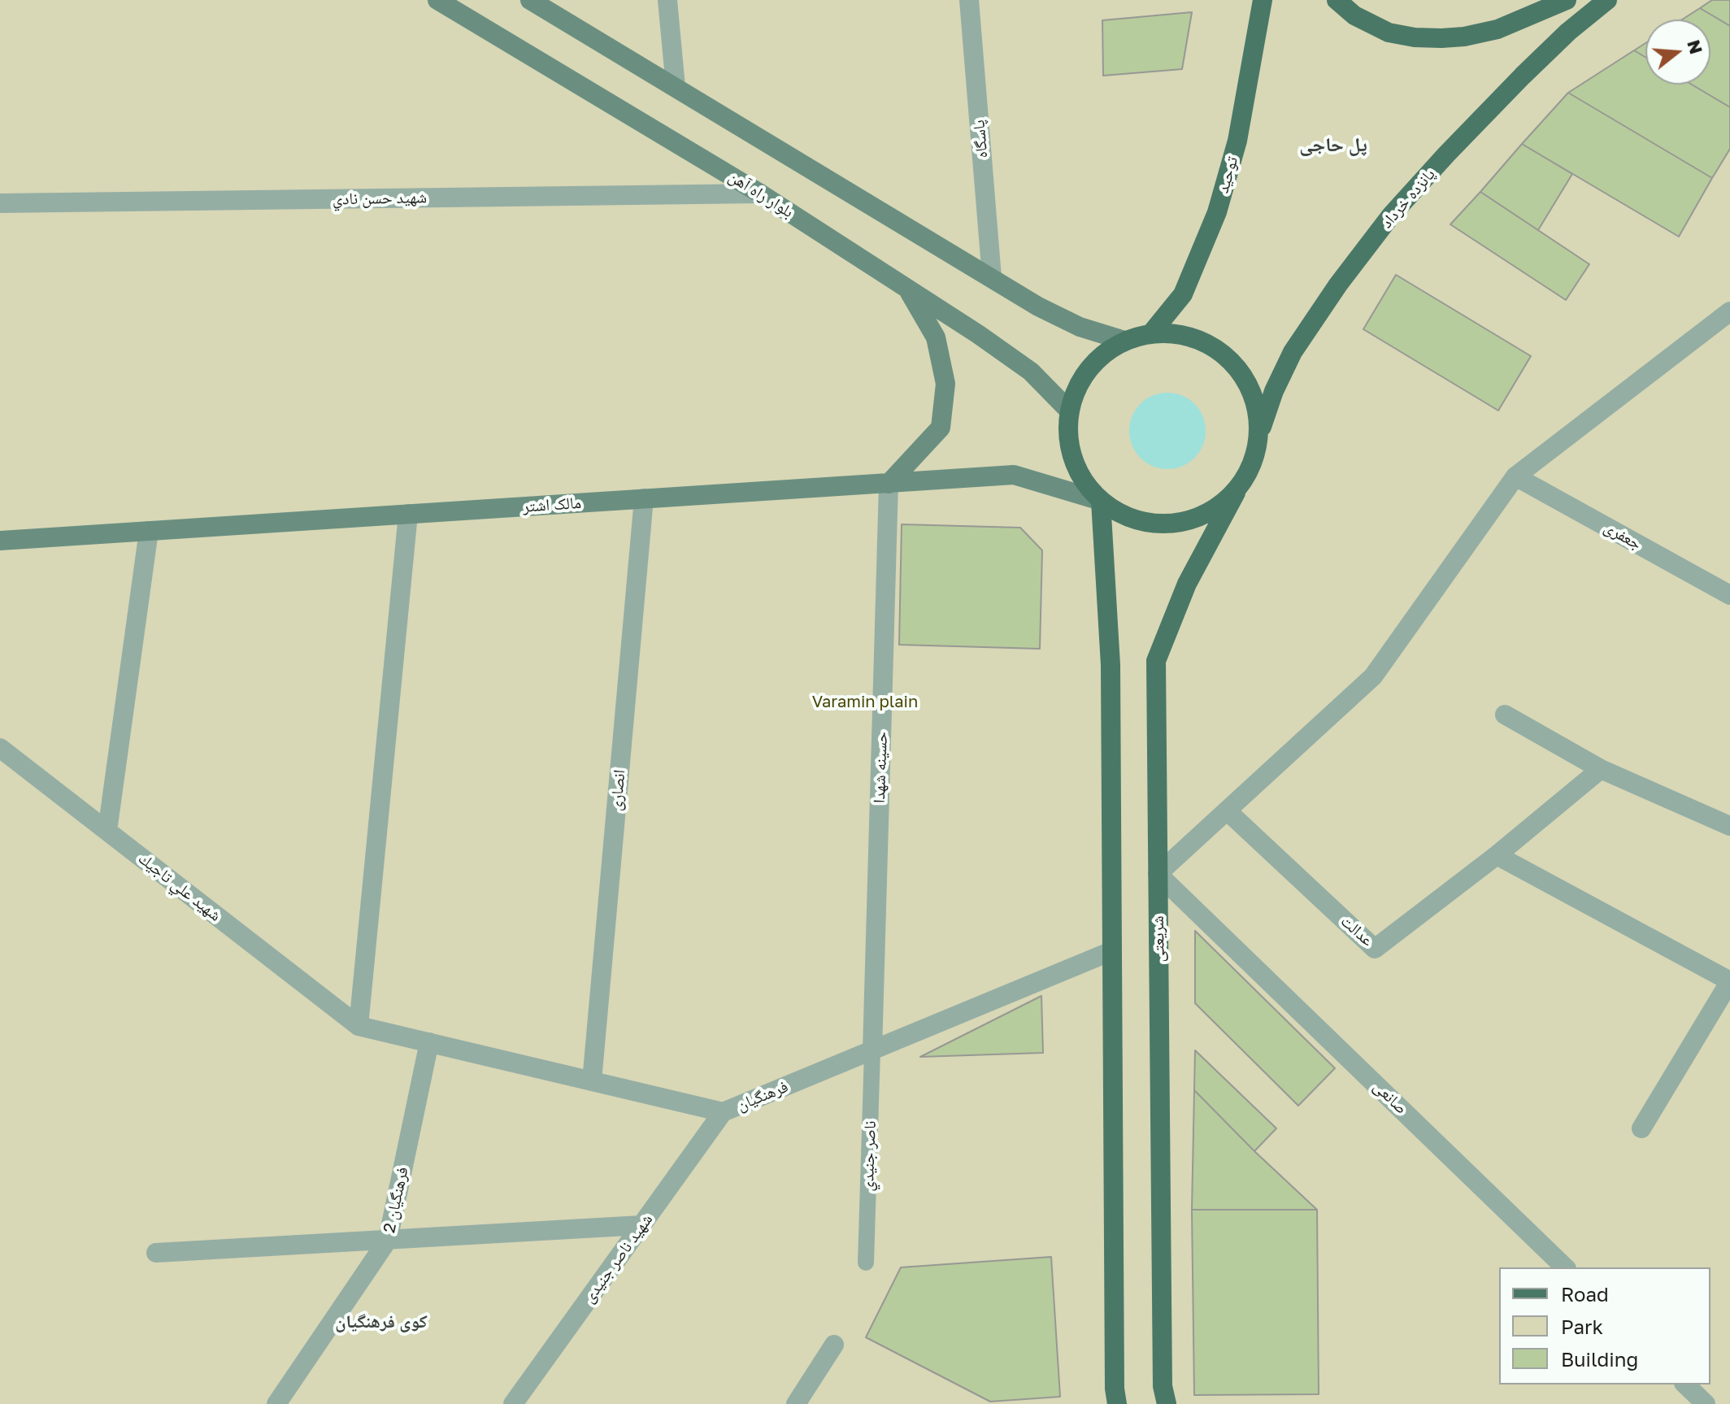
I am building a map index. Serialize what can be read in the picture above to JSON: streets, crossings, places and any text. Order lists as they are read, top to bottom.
{
  "streets": {
    "main road": [
      "توحید",
      "بلوار راه آهن",
      "پانزده خرداد",
      "مالک اشتر",
      "شریعتی"
    ],
    "street": [
      "پاسگاه",
      "شهيد حسن نادي",
      "جعفری",
      "حسینه شهدا",
      "انصاری",
      "شهيد علي تاجيك",
      "عدالت",
      "فرهنگیان",
      "صانعی",
      "فرهنگيان 2",
      "شهيد ناصر جنیدی"
    ],
    "lane": ["ناصر جنيدي"]
  },
  "crossings": [
    ["توحید", "بلوار راه آهن"],
    ["توحید", "پانزده خرداد"],
    ["توحید", "مالک اشتر"],
    ["توحید", "شریعتی"],
    ["بلوار راه آهن", "شهيد حسن نادي"],
    ["بلوار راه آهن", "پانزده خرداد"],
    ["بلوار راه آهن", "مالک اشتر"],
    ["بلوار راه آهن", "شریعتی"],
    ["پانزده خرداد", "مالک اشتر"],
    ["پانزده خرداد", "شریعتی"],
    ["مالک اشتر", "حسینه شهدا"],
    ["مالک اشتر", "انصاری"],
    ["مالک اشتر", "شریعتی"],
    ["حسینه شهدا", "فرهنگیان"],
    ["حسینه شهدا", "ناصر جنيدي"],
    ["انصاری", "فرهنگیان"],
    ["شهيد علي تاجيك", "فرهنگیان"],
    ["شریعتی", "صانعی"],
    ["فرهنگیان", "ناصر جنيدي"],
    ["فرهنگیان", "فرهنگيان 2"],
    ["فرهنگیان", "شهيد ناصر جنیدی"]
  ],
  "districts": ["پل حاجی", "کوی فرهنگیان"],
  "parks": ["Varamin plain"],
  "legend": ["Road", "Park", "Building"],
  "north": "right"
}
